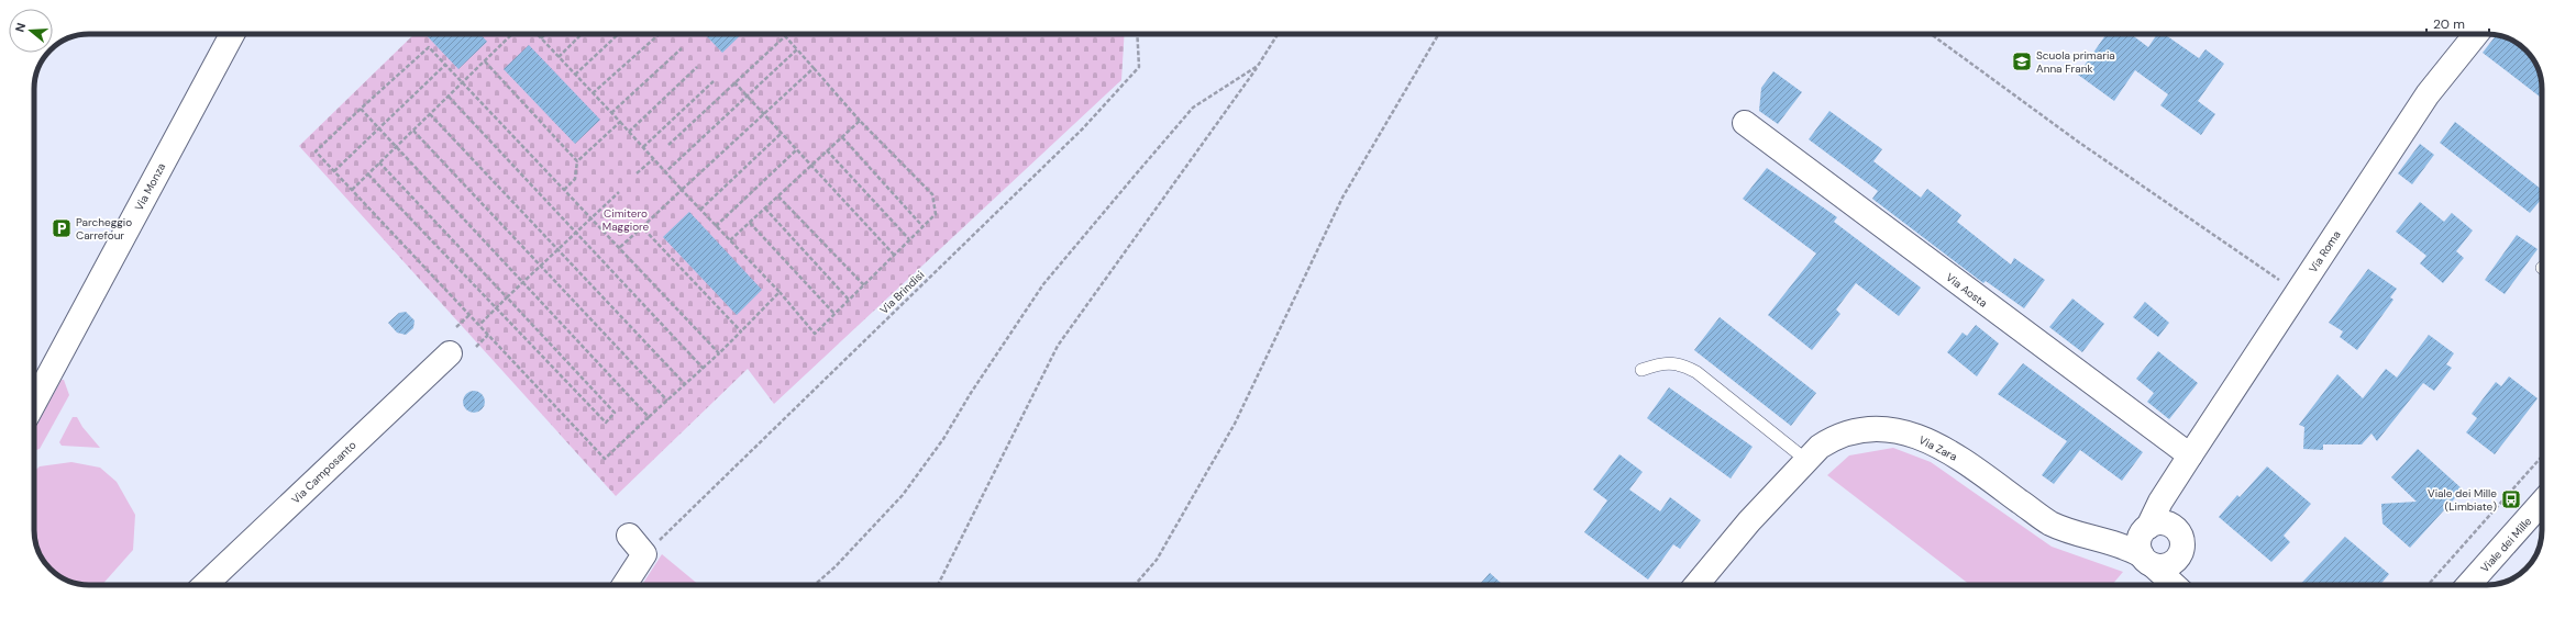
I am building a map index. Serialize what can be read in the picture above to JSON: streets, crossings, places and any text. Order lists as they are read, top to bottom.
{
  "streets": {
    "street": [
      "Via Monza",
      "Via Roma",
      "Via Aosta",
      "Via Zara",
      "Via Camposanto",
      "Viale dei Mille"
    ],
    "path": ["Via Brindisi"]
  },
  "crossings": [
    ["Via Roma", "Via Aosta"],
    ["Via Roma", "Via Zara"]
  ],
  "parks": ["Cimitero Maggiore"],
  "places": {
    "school or university": ["Scuola primaria Anna Frank"],
    "parking": ["Parcheggio Carrefour"],
    "bus stop": ["Viale dei Mille (Limbiate)"]
  },
  "scale_bar": "20 m",
  "north": "left"
}
